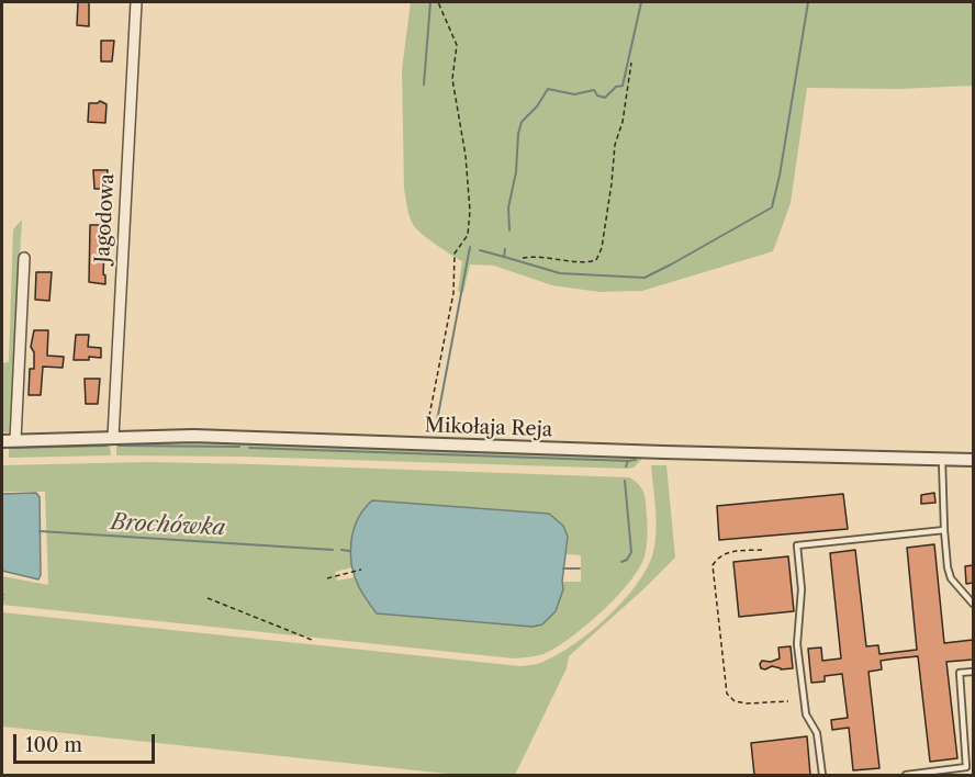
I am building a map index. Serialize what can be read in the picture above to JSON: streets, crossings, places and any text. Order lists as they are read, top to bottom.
{
  "streets": {
    "street": ["Jagodowa", "Mikołaja Reja"]
  },
  "crossings": [
    ["Jagodowa", "Mikołaja Reja"]
  ],
  "water": ["Brochówka"],
  "scale_bar": "100 m"
}
